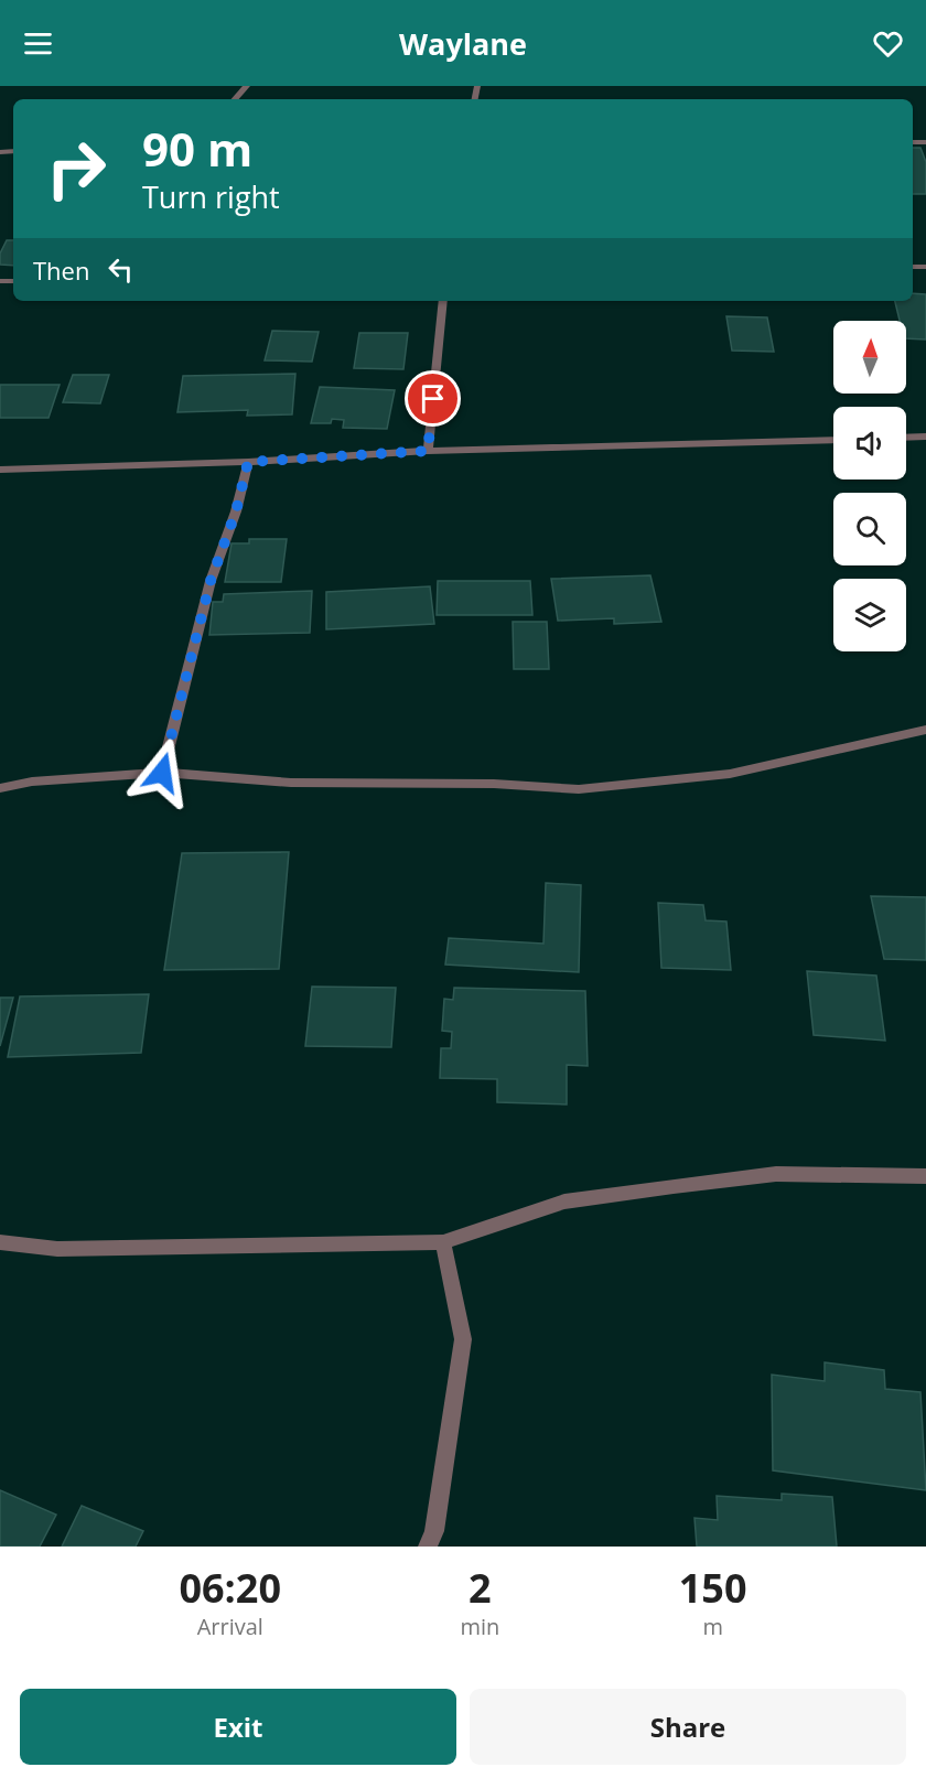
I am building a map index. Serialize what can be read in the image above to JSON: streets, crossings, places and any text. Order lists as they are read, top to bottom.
{
  "north": "top",
  "page": {
    "header": "Waylane",
    "turn": ["90 m", "Turn right"],
    "then": "Then",
    "eta": [
      "06:20",
      "Arrival",
      "2",
      "min",
      "150",
      "m"
    ],
    "buttons": ["Exit", "Share"]
  }
}
